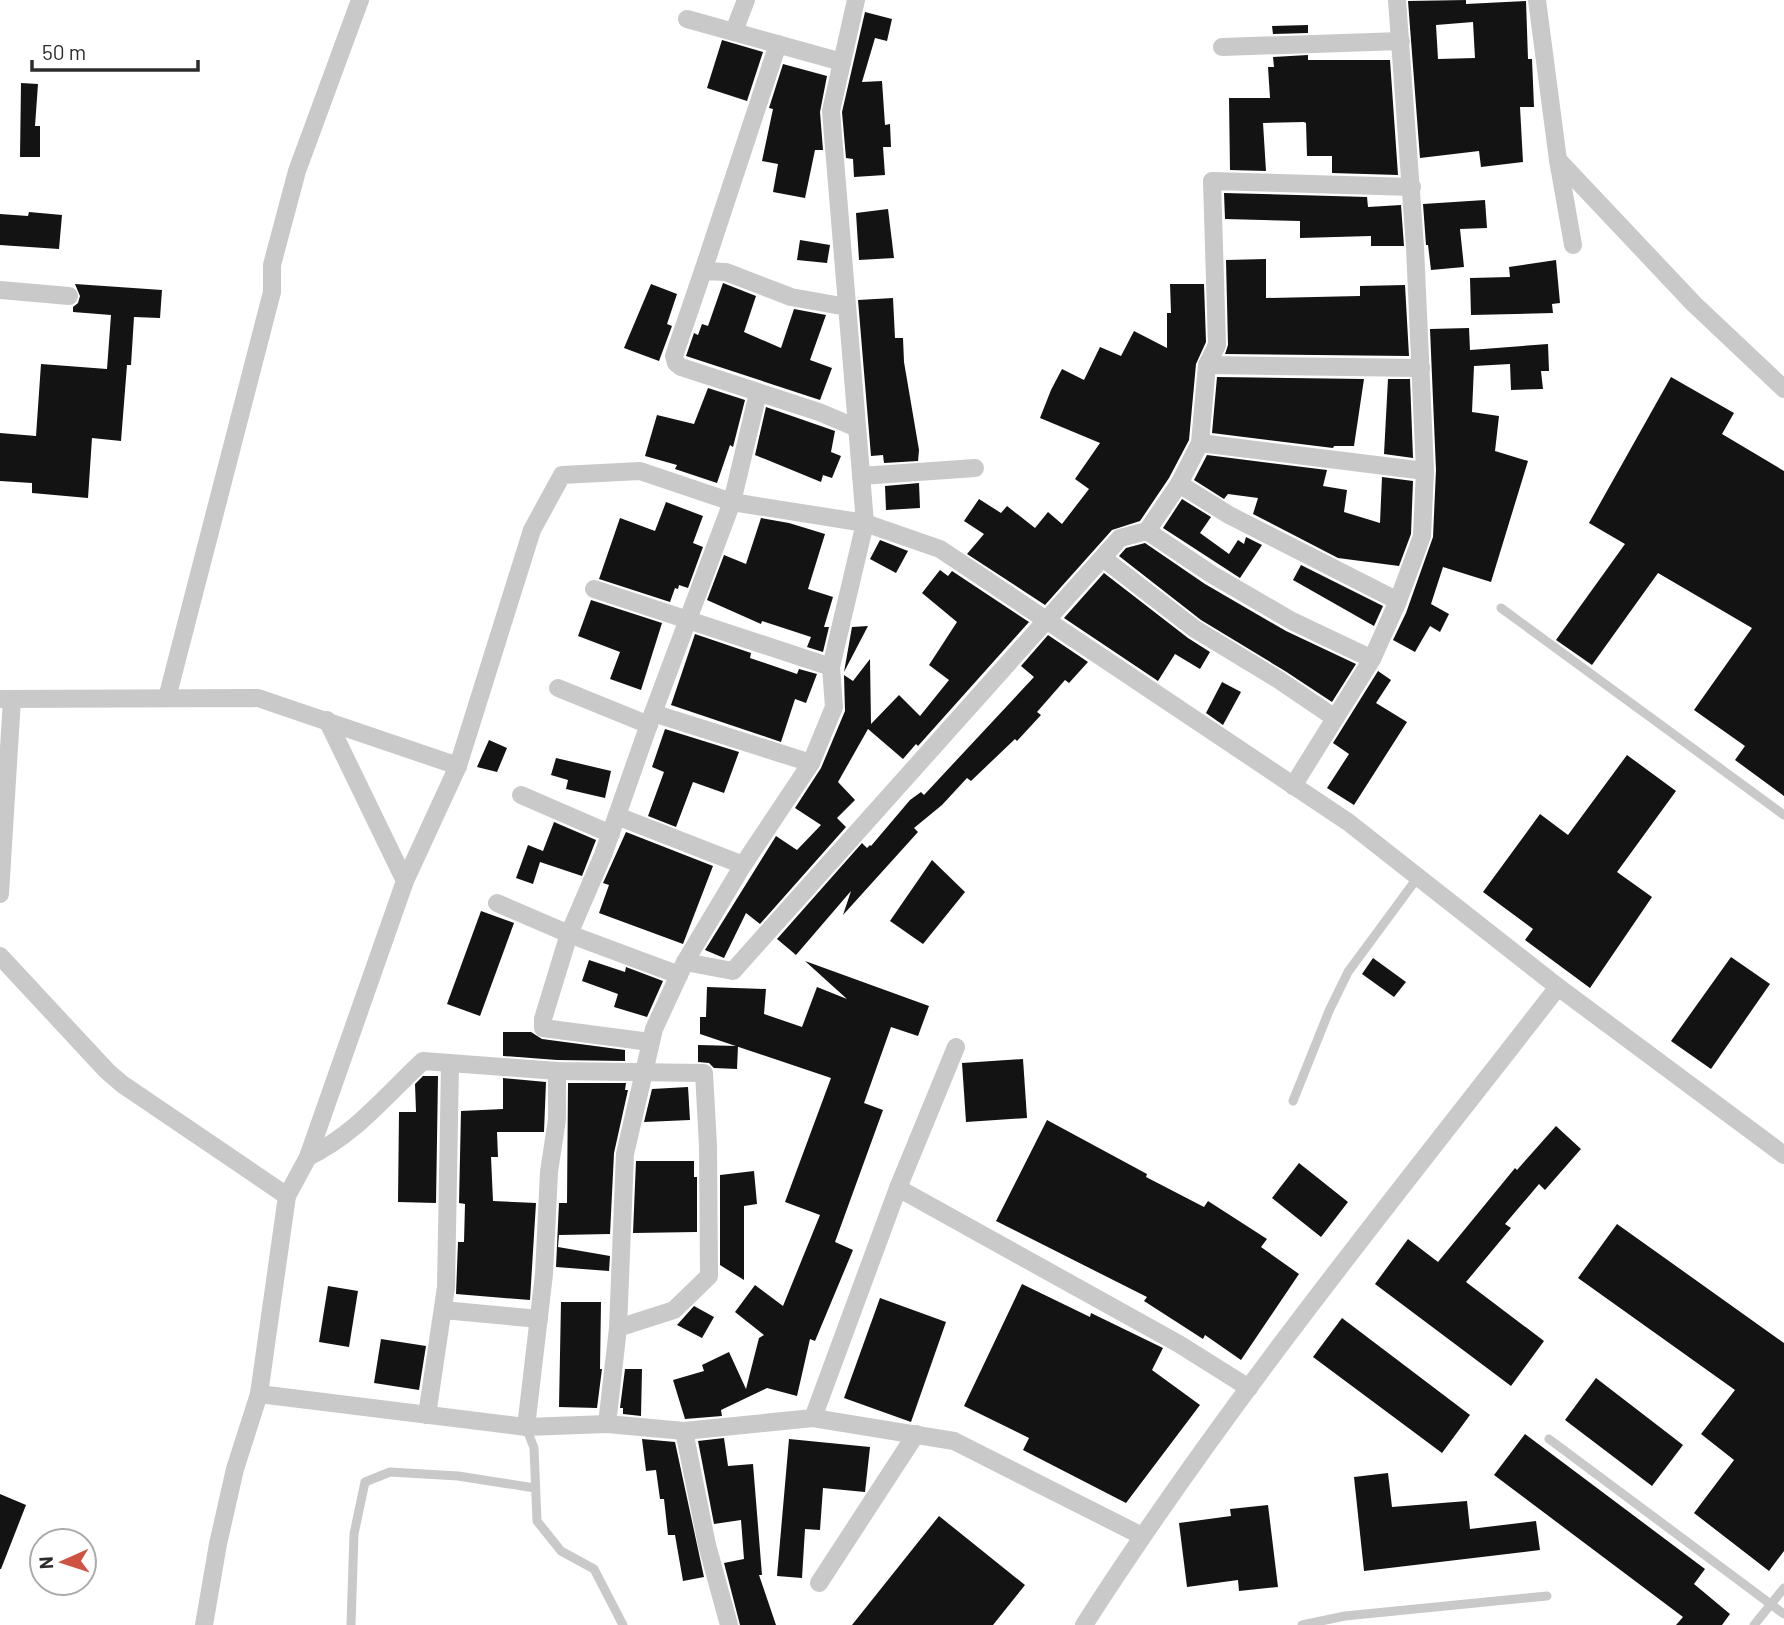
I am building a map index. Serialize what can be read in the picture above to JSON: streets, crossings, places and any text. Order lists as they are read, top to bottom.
{
  "scale_bar": "50 m",
  "north": "left"
}
